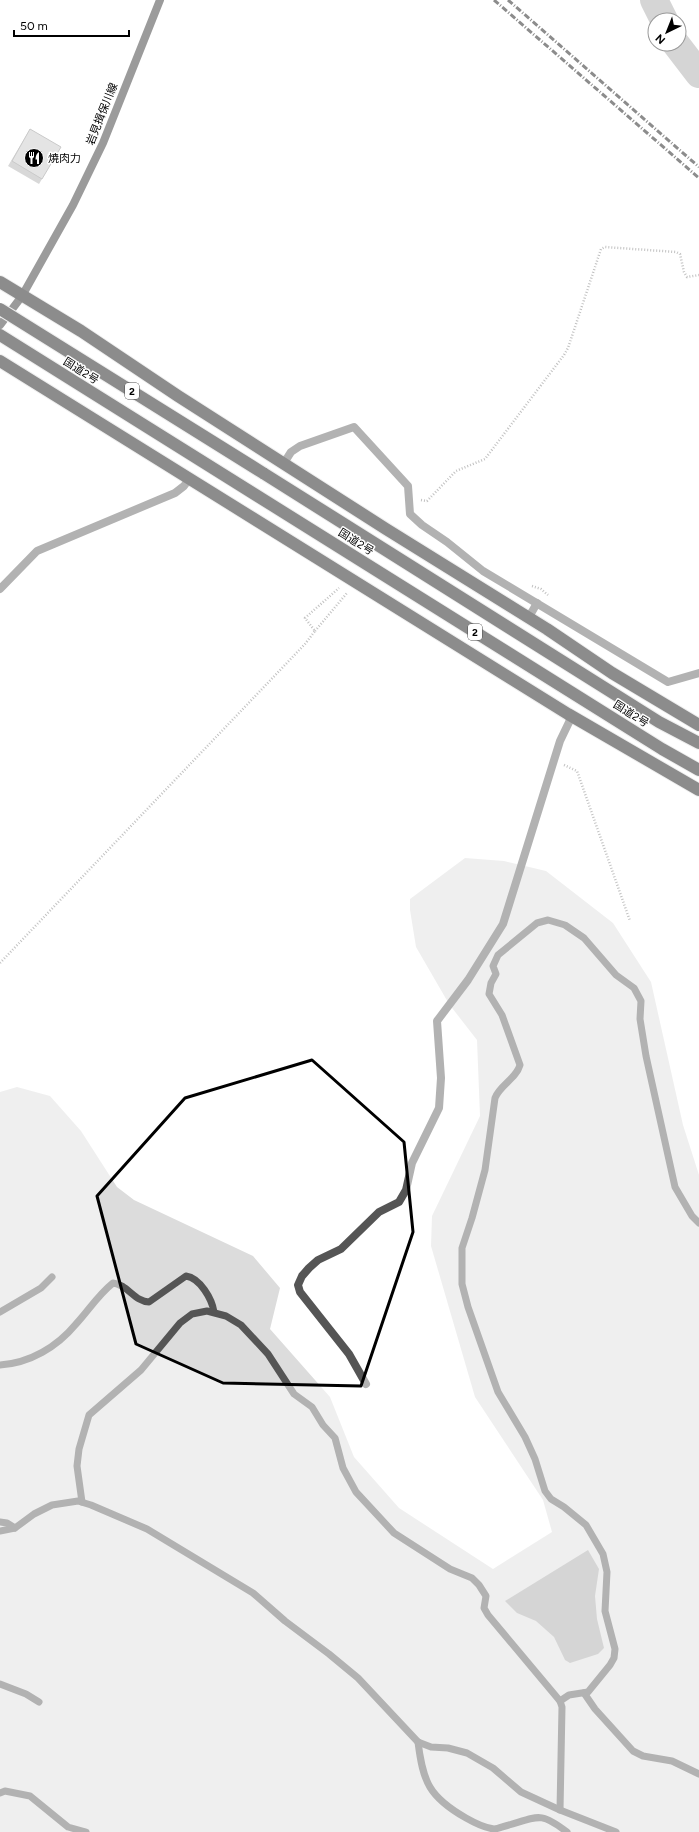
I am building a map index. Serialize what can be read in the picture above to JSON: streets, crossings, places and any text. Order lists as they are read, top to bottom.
{
  "streets": {
    "highway": ["国道2号", "2"],
    "main road": ["岩見揖保川線"]
  },
  "places": {
    "restaurant": ["焼肉力"]
  },
  "scale_bar": "50 m",
  "north": "bottom left"
}
